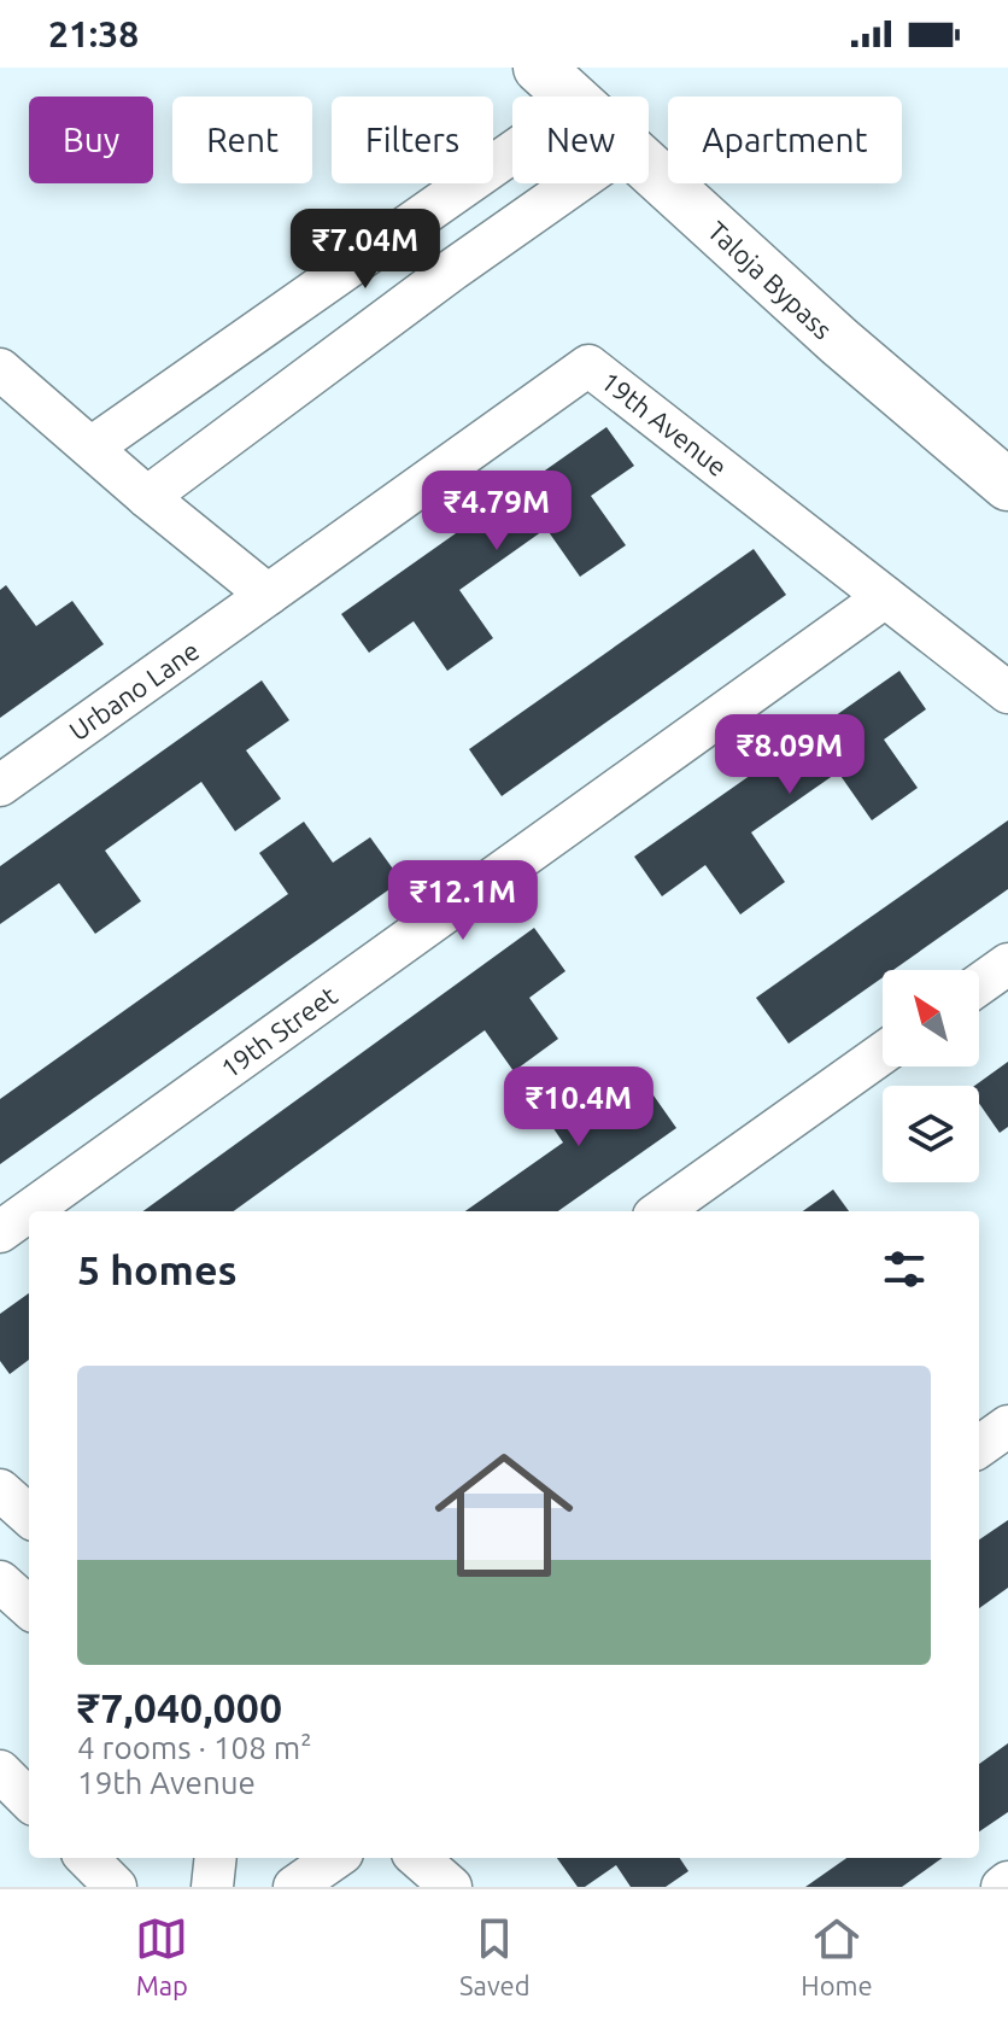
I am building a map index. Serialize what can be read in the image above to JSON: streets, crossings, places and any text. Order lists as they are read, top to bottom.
{
  "streets": {
    "main road": ["Taloja Bypass"],
    "street": ["19th Avenue", "Urbano Lane", "19th Street"]
  },
  "crossings": [
    ["19th Avenue", "Urbano Lane"],
    ["19th Avenue", "19th Street"]
  ],
  "north": "top left",
  "page": {
    "status": "21:38",
    "chip": [
      "Buy",
      "Rent",
      "Filters",
      "New",
      "Apartment"
    ],
    "price": [
      "₹7.04M",
      "₹4.79M",
      "₹8.09M",
      "₹12.1M",
      "₹10.4M"
    ],
    "heading": "5 homes",
    "list": [
      {
        "name": "₹7,040,000",
        "note": "4 rooms · 108 m² · 19th Avenue"
      }
    ],
    "tabs": ["Map", "Saved", "Home"]
  }
}
